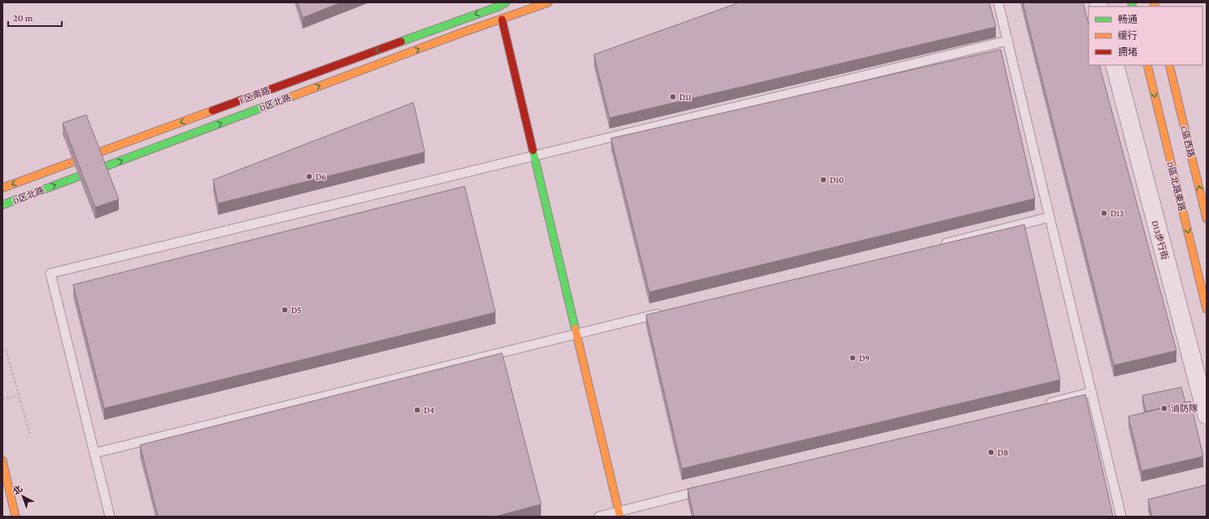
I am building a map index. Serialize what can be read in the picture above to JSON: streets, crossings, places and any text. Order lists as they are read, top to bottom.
{
  "streets": {
    "street": [
      "E区南路",
      "D区北路",
      "C區西路",
      "D區北路東路",
      "D13步行街"
    ]
  },
  "crossings": [
    ["E区南路", "D区北路"]
  ],
  "one_way": [
    "E区南路",
    "D区北路",
    "C區西路",
    "D區北路東路"
  ],
  "places": [
    "D11",
    "D6",
    "D10",
    "D13",
    "D5",
    "D9",
    "消防隊",
    "D4",
    "D8"
  ],
  "legend": ["畅通", "缓行", "拥堵"],
  "scale_bar": "20 m",
  "north": "top left"
}
